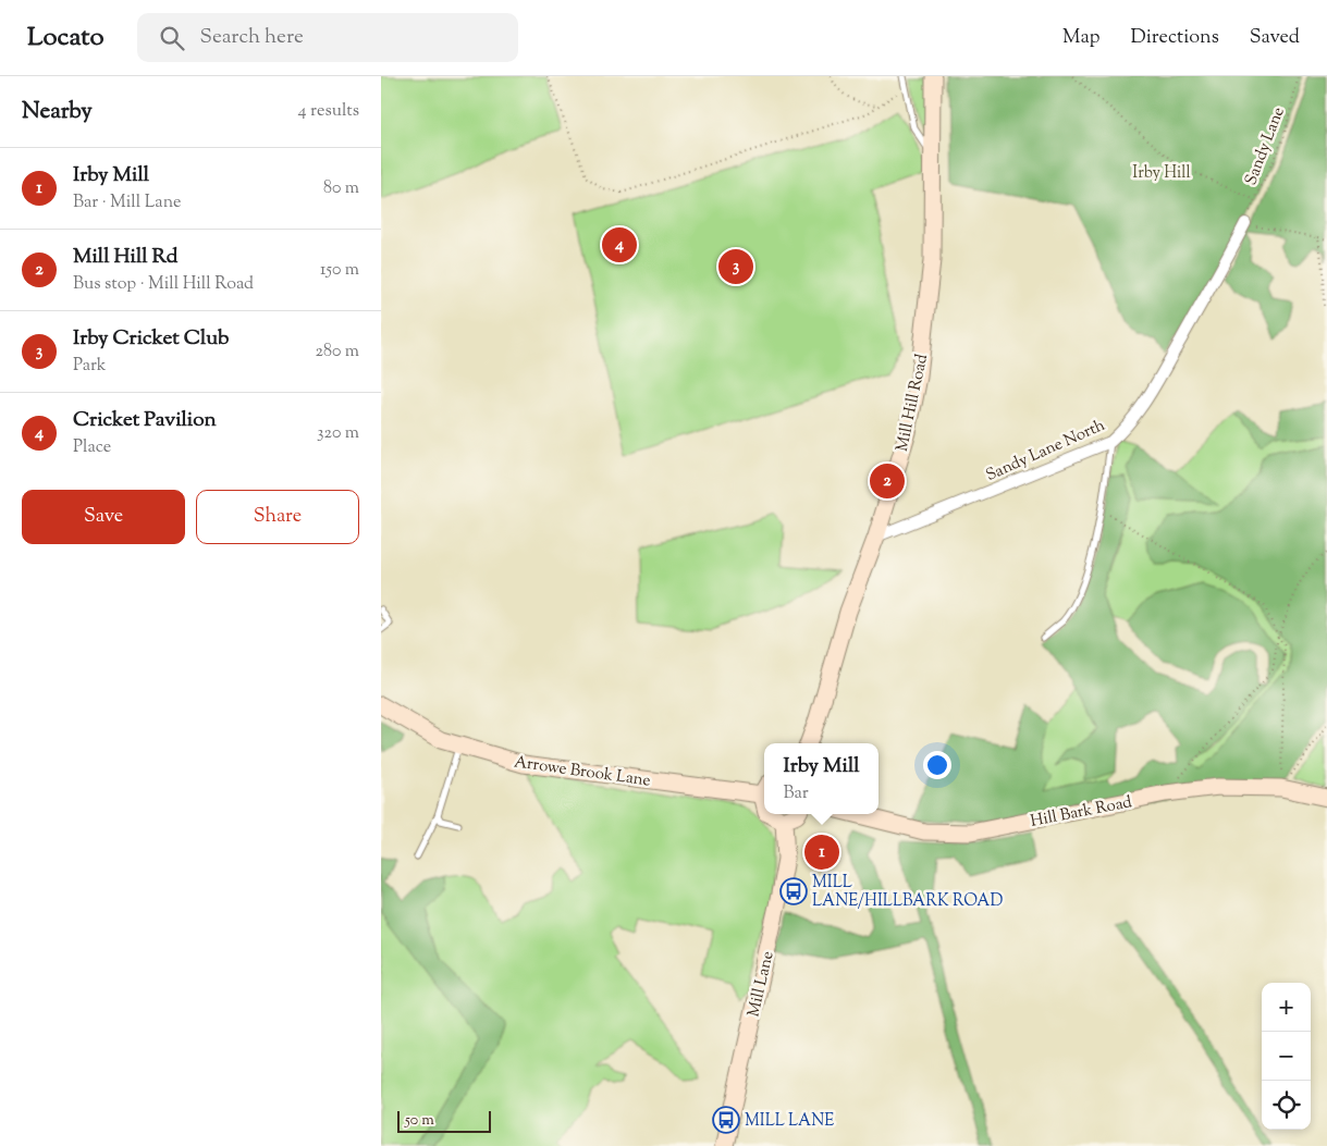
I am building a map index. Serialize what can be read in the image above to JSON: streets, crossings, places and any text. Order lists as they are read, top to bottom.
{
  "streets": {
    "street": [
      "Mill Hill Road",
      "Sandy Lane North",
      "Arrowe Brook Lane",
      "Hill Bark Road",
      "Mill Lane"
    ],
    "path": ["Sandy Lane"]
  },
  "crossings": [
    ["Sandy Lane", "Sandy Lane North"],
    ["Mill Hill Road", "Sandy Lane North"]
  ],
  "parks": ["Irby Hill"],
  "places": {
    "bus stop": ["MILL LANE/HILLBARK ROAD", "MILL LANE"]
  },
  "scale_bar": "50 m",
  "page": {
    "header": "Locato",
    "search": "Search here",
    "nav": ["Map", "Directions", "Saved"],
    "heading": ["Nearby", "4 results"],
    "list": [
      {
        "mark": "1",
        "name": "Irby Mill",
        "note": "Bar · Mill Lane",
        "value": "80 m"
      },
      {
        "mark": "2",
        "name": "Mill Hill Rd",
        "note": "Bus stop · Mill Hill Road",
        "value": "150 m"
      },
      {
        "mark": "3",
        "name": "Irby Cricket Club",
        "note": "Park",
        "value": "280 m"
      },
      {
        "mark": "4",
        "name": "Cricket Pavilion",
        "note": "Place",
        "value": "320 m"
      }
    ],
    "pins": [
      "4",
      "3",
      "2",
      "1"
    ],
    "buttons": ["Save", "Share"],
    "popup": ["Irby Mill", "Bar"],
    "map_buttons": ["+", "−"],
    "scale": "50 m"
  }
}
